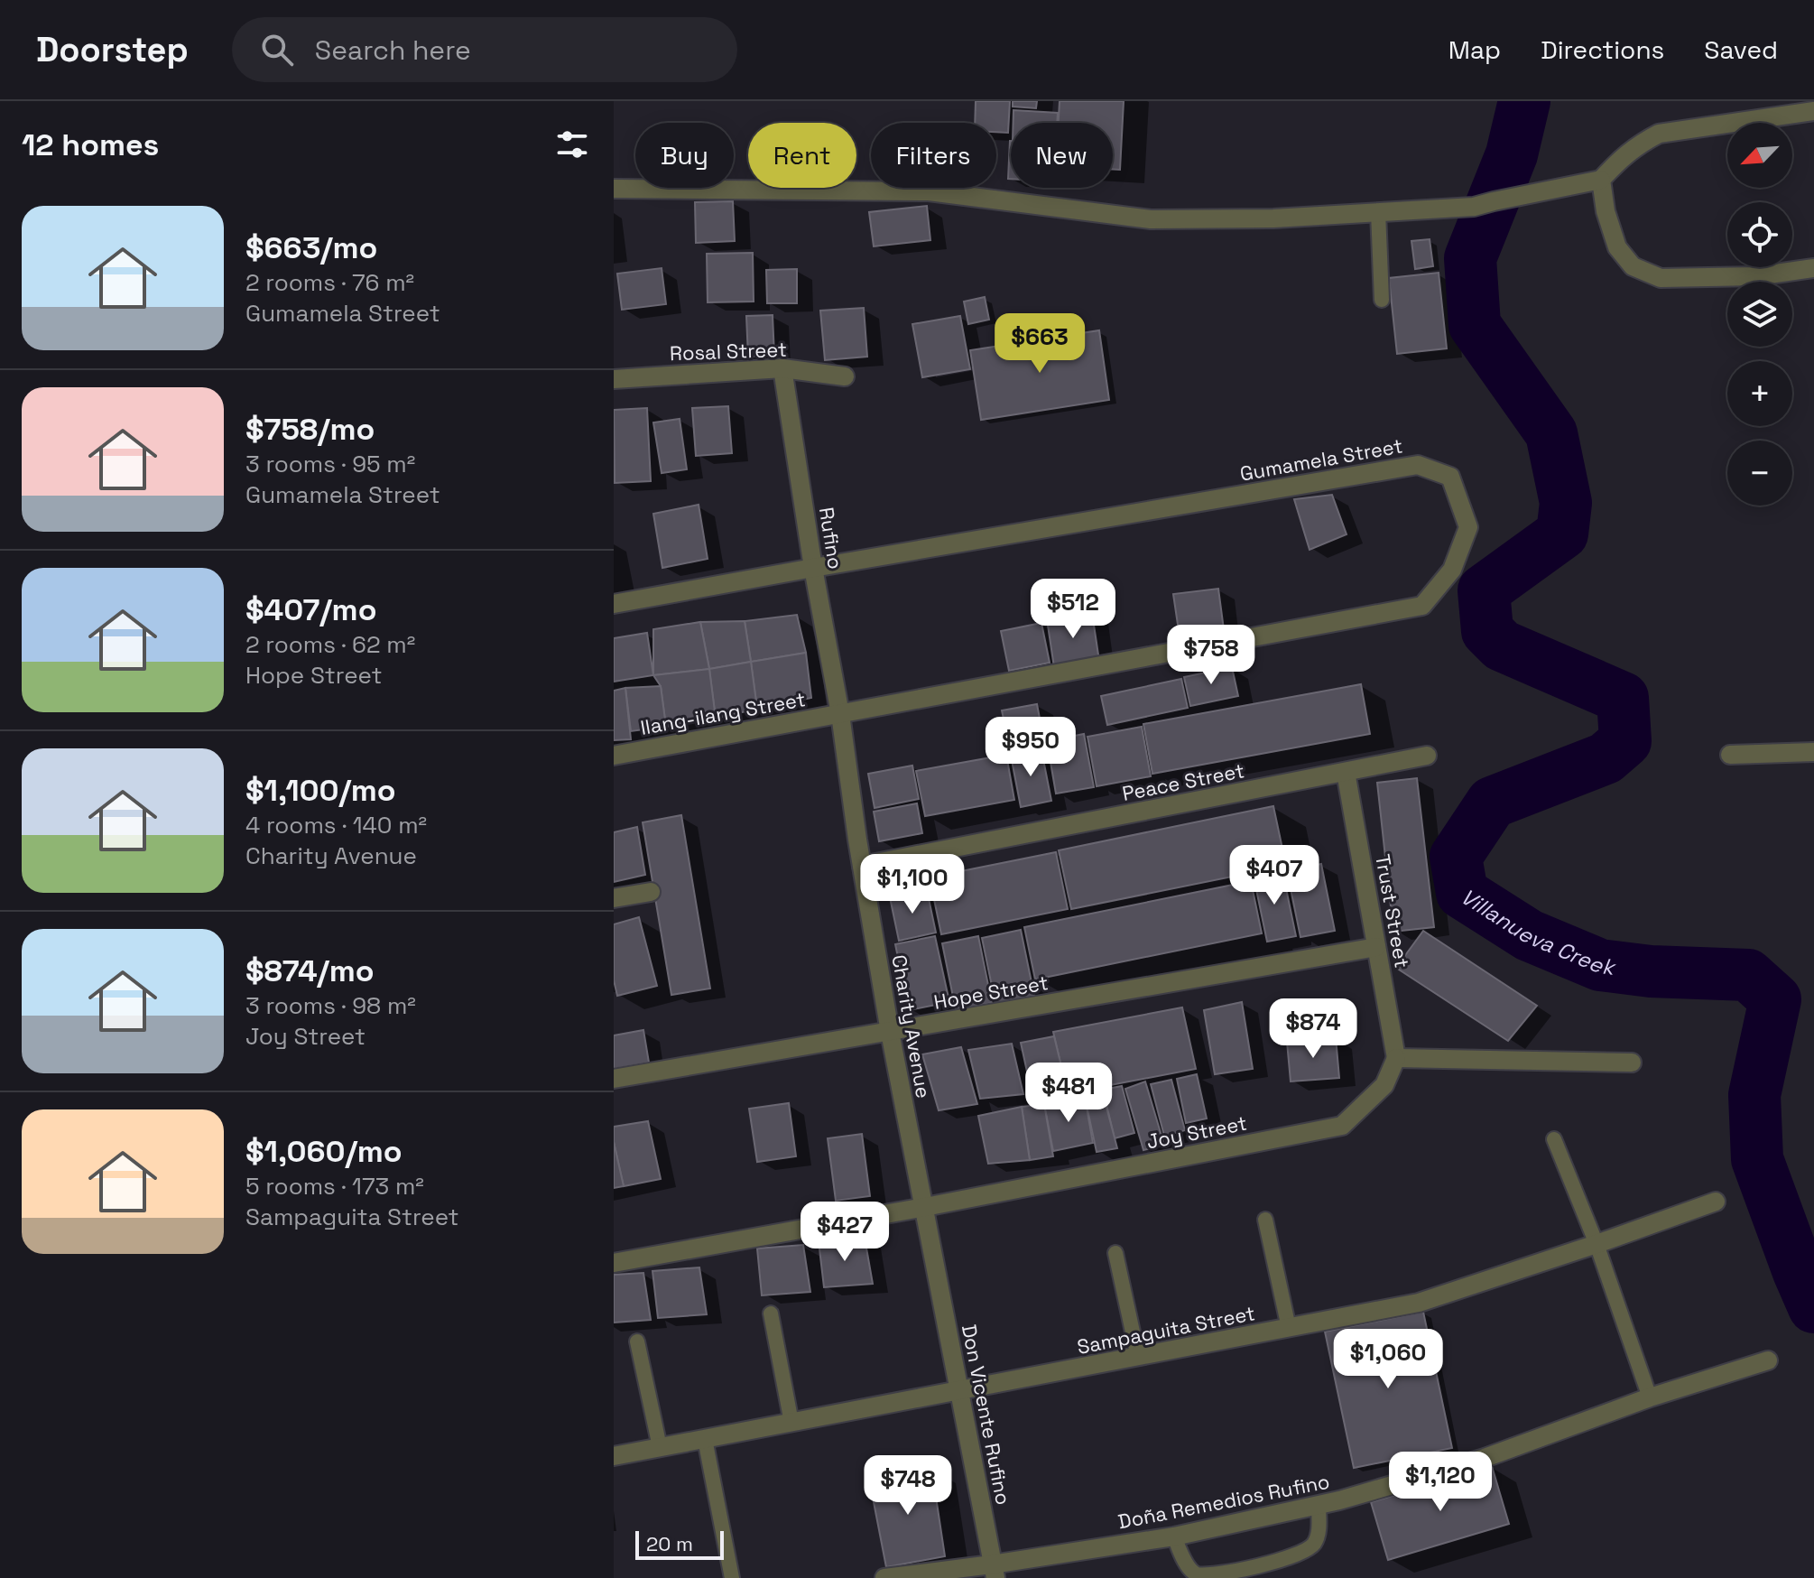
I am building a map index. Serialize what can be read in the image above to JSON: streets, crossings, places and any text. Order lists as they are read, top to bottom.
{
  "streets": {
    "street": [
      "Rosal Street",
      "Gumamela Street",
      "Rufino",
      "Ilang-ilang Street",
      "Peace Street",
      "Trust Street",
      "Hope Street",
      "Charity Avenue",
      "Joy Street",
      "Sampaguita Street",
      "Don Vicente Rufino",
      "Doña Remedios Rufino"
    ]
  },
  "crossings": [
    ["Rosal Street", "Rufino"],
    ["Gumamela Street", "Rufino"],
    ["Gumamela Street", "Ilang-ilang Street"],
    ["Gumamela Street", "Charity Avenue"],
    ["Rufino", "Ilang-ilang Street"],
    ["Rufino", "Charity Avenue"],
    ["Ilang-ilang Street", "Charity Avenue"],
    ["Peace Street", "Trust Street"],
    ["Peace Street", "Charity Avenue"],
    ["Trust Street", "Hope Street"],
    ["Trust Street", "Joy Street"],
    ["Hope Street", "Charity Avenue"],
    ["Charity Avenue", "Joy Street"],
    ["Charity Avenue", "Don Vicente Rufino"],
    ["Sampaguita Street", "Don Vicente Rufino"],
    ["Don Vicente Rufino", "Doña Remedios Rufino"]
  ],
  "water": ["Villanueva Creek"],
  "scale_bar": "20 m",
  "north": "bottom left",
  "page": {
    "header": "Doorstep",
    "search": "Search here",
    "nav": ["Map", "Directions", "Saved"],
    "heading": "12 homes",
    "map_buttons": ["+", "−"],
    "chip": [
      "Buy",
      "Rent",
      "Filters",
      "New"
    ],
    "list": [
      {
        "name": "$663/mo",
        "note": "2 rooms · 76 m² · Gumamela Street"
      },
      {
        "name": "$758/mo",
        "note": "3 rooms · 95 m² · Gumamela Street"
      },
      {
        "name": "$407/mo",
        "note": "2 rooms · 62 m² · Hope Street"
      },
      {
        "name": "$1,100/mo",
        "note": "4 rooms · 140 m² · Charity Avenue"
      },
      {
        "name": "$874/mo",
        "note": "3 rooms · 98 m² · Joy Street"
      },
      {
        "name": "$1,060/mo",
        "note": "5 rooms · 173 m² · Sampaguita Street"
      }
    ],
    "price": [
      "$663",
      "$512",
      "$758",
      "$950",
      "$407",
      "$1,100",
      "$874",
      "$481",
      "$427",
      "$1,060",
      "$1,120",
      "$748"
    ],
    "scale": "20 m"
  }
}
